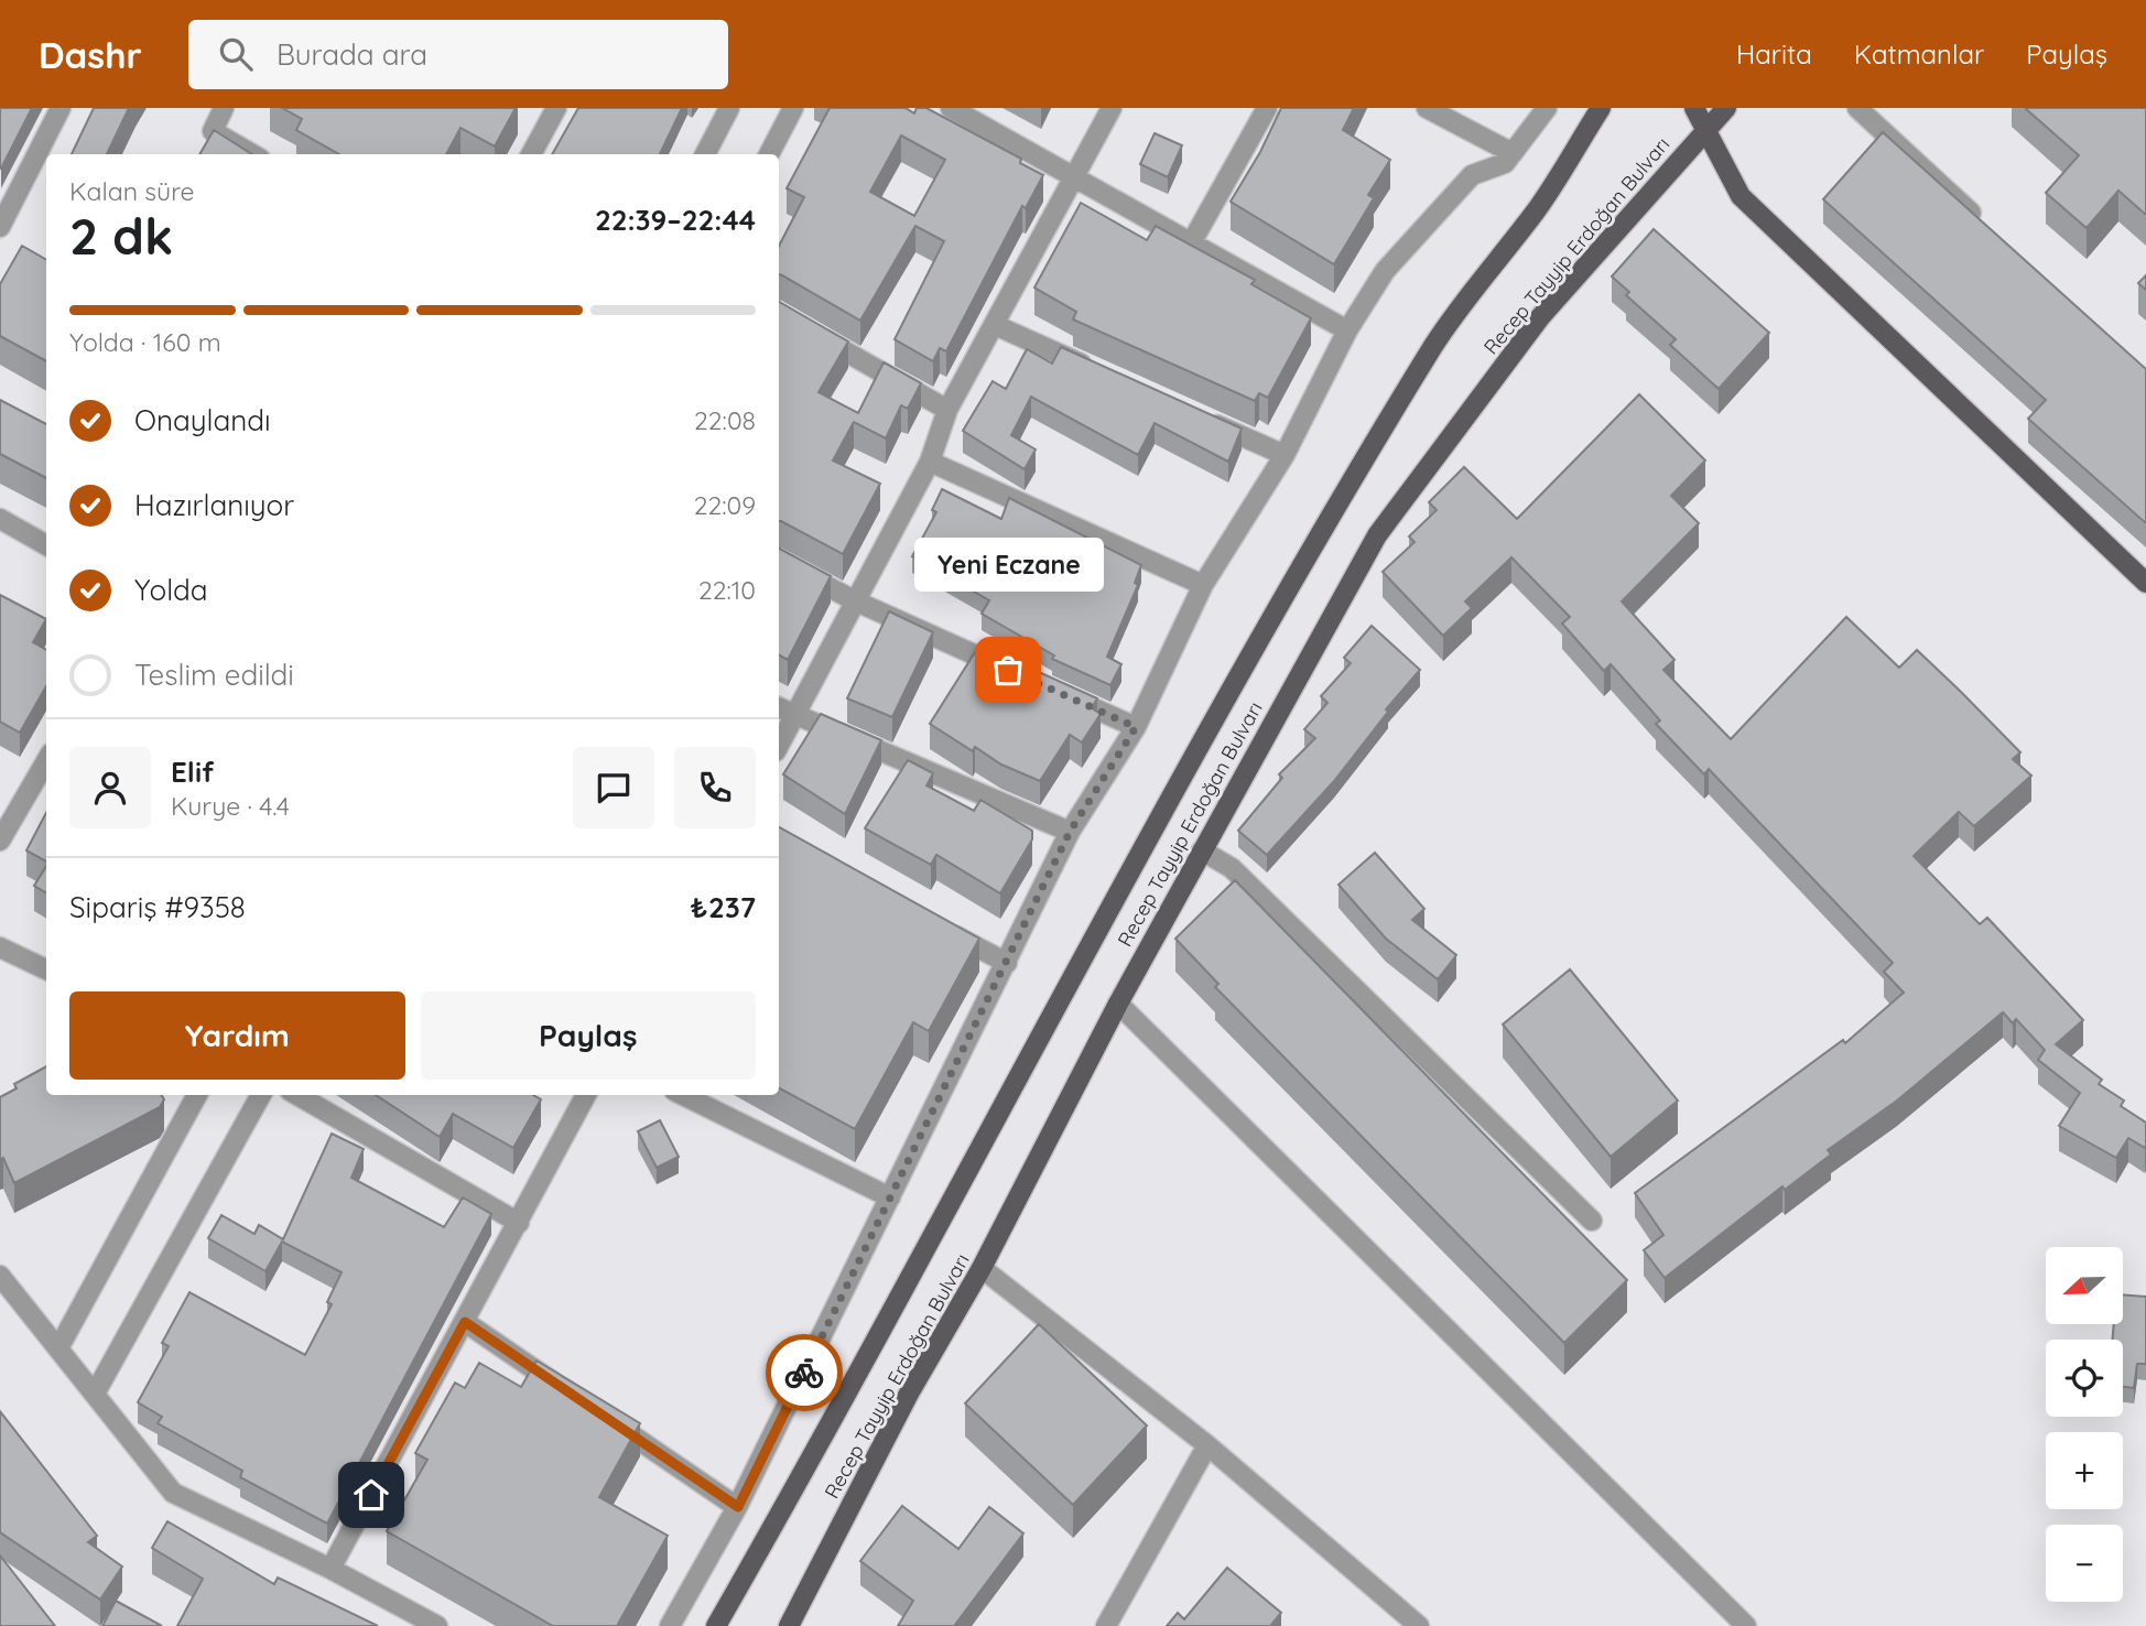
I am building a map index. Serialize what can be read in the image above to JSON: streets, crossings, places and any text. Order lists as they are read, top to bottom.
{
  "streets": {
    "main road": ["Recep Tayyip Erdoğan Bulvarı"]
  },
  "places": ["Yeni Eczane"],
  "north": "left",
  "page": {
    "header": "Dashr",
    "search": "Burada ara",
    "nav": ["Harita", "Katmanlar", "Paylaş"],
    "heading": ["2 dk", "Kalan süre", "22:39–22:44"],
    "panel": [
      "Elif",
      "Kurye · 4.4",
      "Sipariş #9358",
      "₺237"
    ],
    "bar": "Yolda · 160 m",
    "list": [
      ["Onaylandı", "22:08"],
      ["Hazırlanıyor", "22:09"],
      ["Yolda", "22:10"],
      "Teslim edildi"
    ],
    "bubble": "Yeni Eczane",
    "buttons": ["Yardım", "Paylaş"],
    "map_buttons": ["+", "−"]
  }
}
